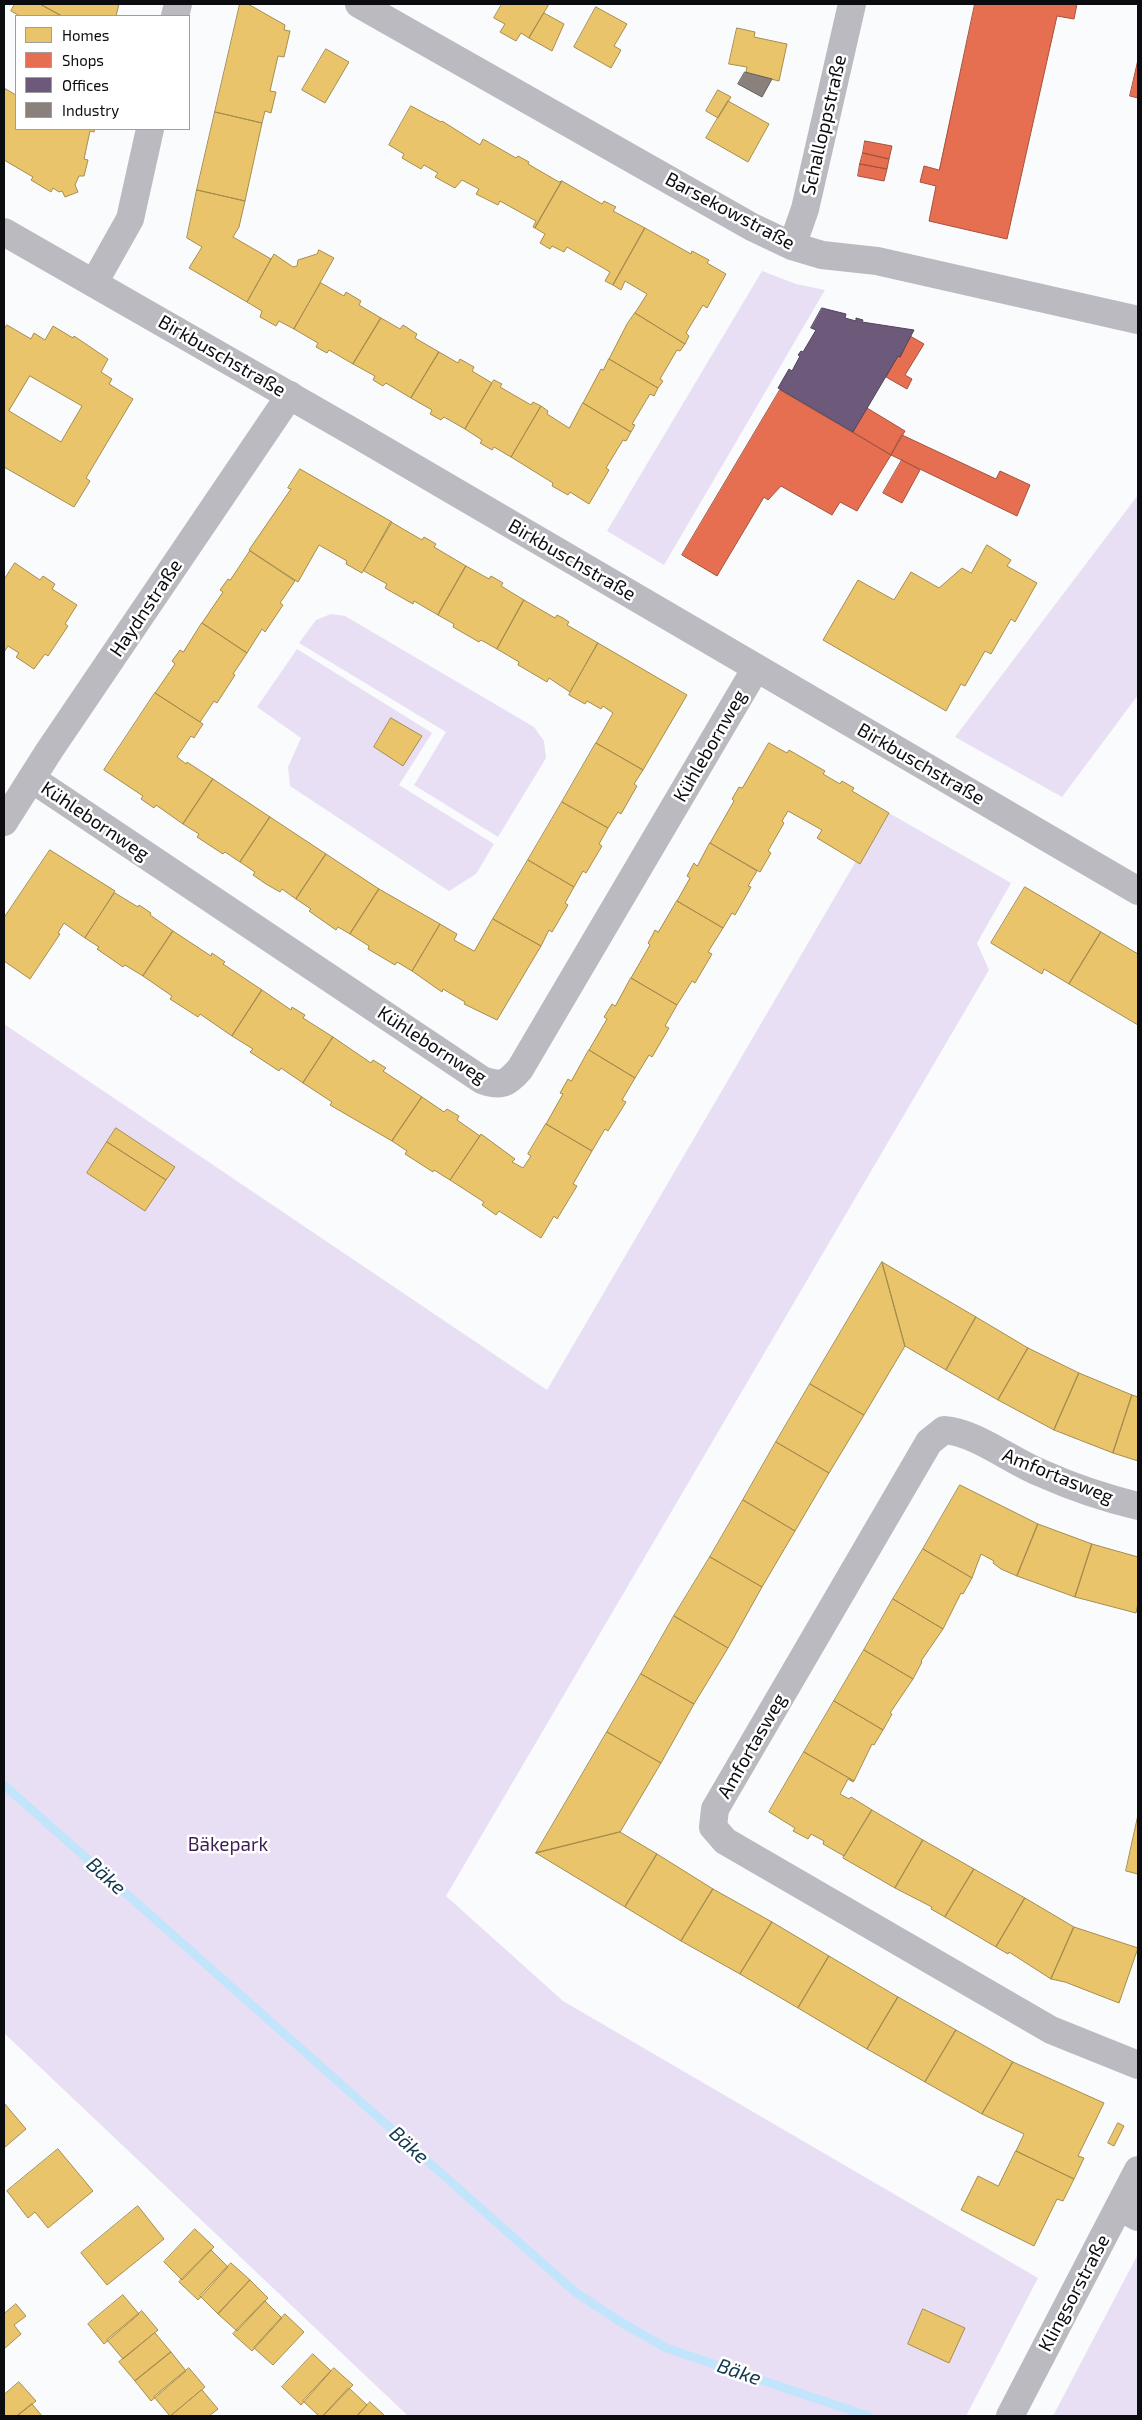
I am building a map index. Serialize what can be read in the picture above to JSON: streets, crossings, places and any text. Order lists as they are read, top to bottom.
{
  "streets": {
    "street": [
      "Schalloppstraße",
      "Barsekowstraße",
      "Birkbuschstraße",
      "Haydnstraße",
      "Kühlebornweg",
      "Amfortasweg",
      "Klingsorstraße"
    ]
  },
  "crossings": [
    ["Schalloppstraße", "Barsekowstraße"],
    ["Birkbuschstraße", "Haydnstraße"],
    ["Birkbuschstraße", "Kühlebornweg"],
    ["Haydnstraße", "Kühlebornweg"]
  ],
  "water": ["Bäke"],
  "parks": ["Bäkepark"],
  "legend": [
    "Homes",
    "Shops",
    "Offices",
    "Industry"
  ]
}
